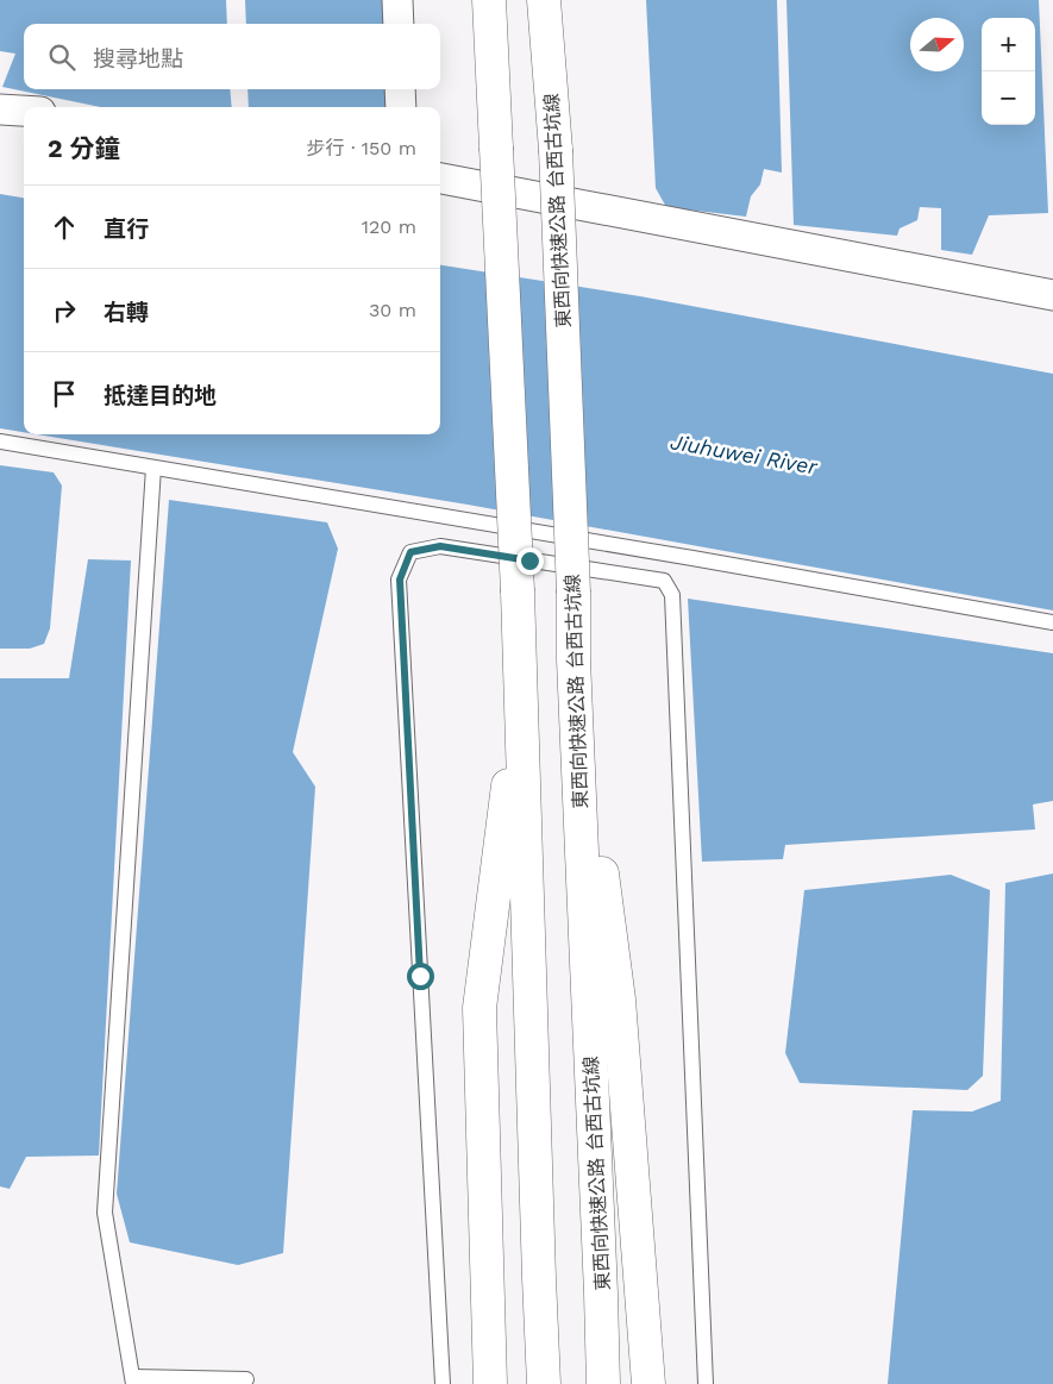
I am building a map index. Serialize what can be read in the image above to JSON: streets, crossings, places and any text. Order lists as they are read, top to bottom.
{
  "streets": {
    "highway": ["東西向快速公路 台西古坑線"]
  },
  "water": ["Jiuhuwei River"],
  "north": "right",
  "page": {
    "map_buttons": ["+", "−"],
    "search": "搜尋地點",
    "heading": ["2 分鐘", "步行 · 150 m"],
    "list": [
      ["直行", "120 m"],
      ["右轉", "30 m"],
      "抵達目的地"
    ]
  }
}
